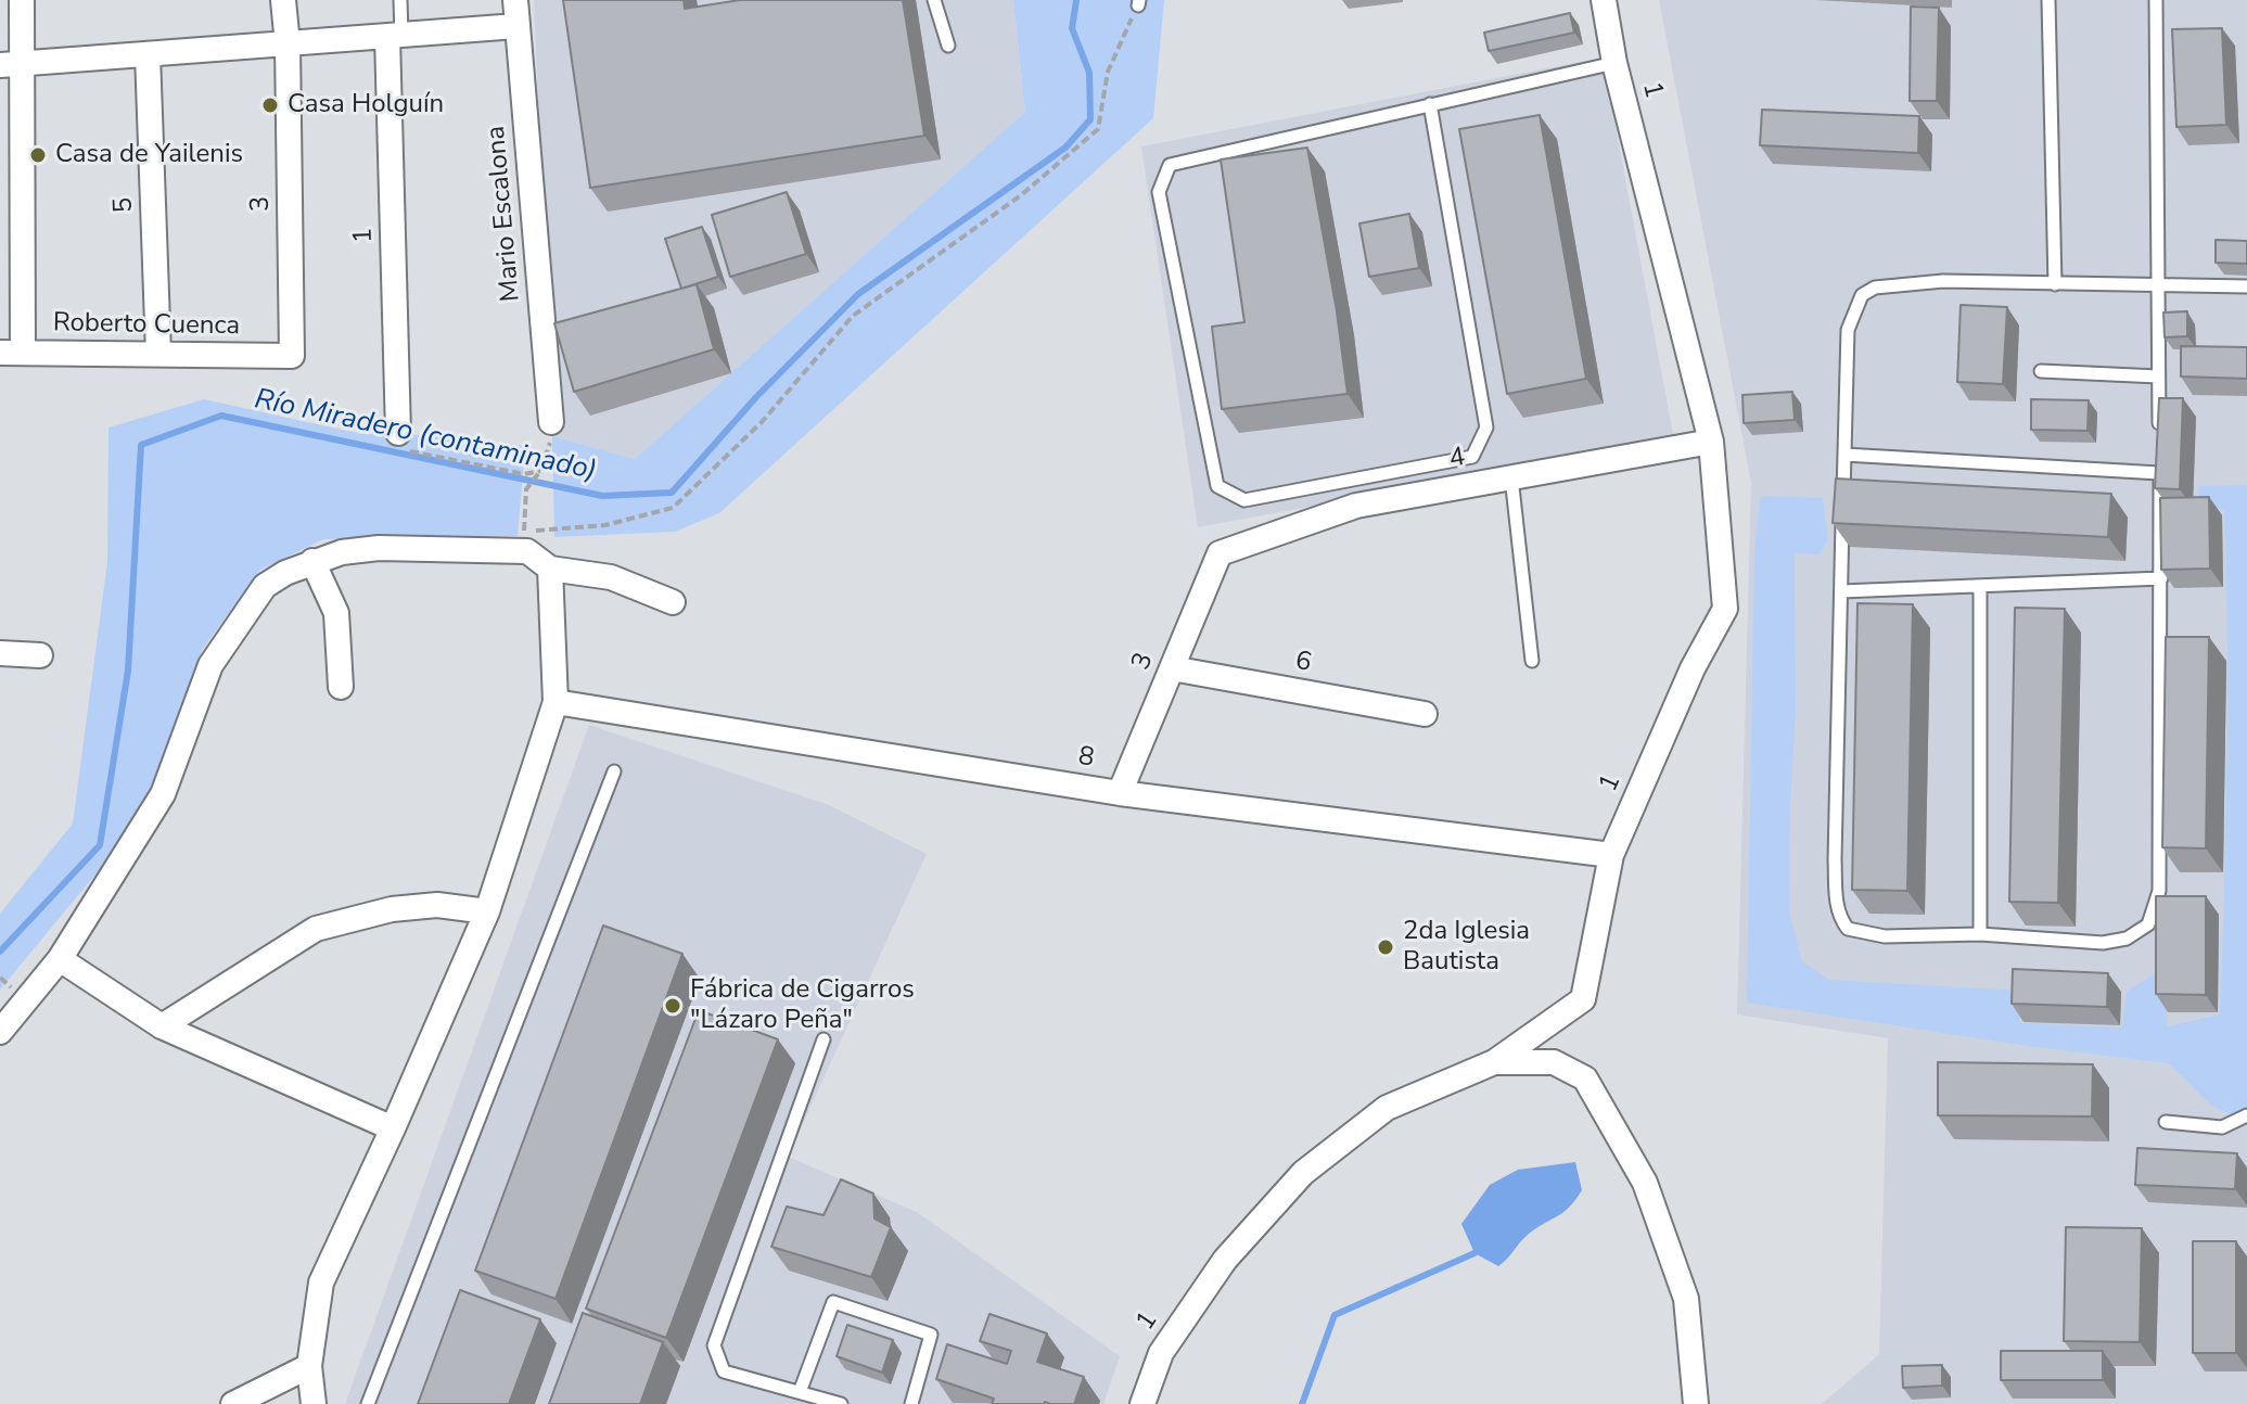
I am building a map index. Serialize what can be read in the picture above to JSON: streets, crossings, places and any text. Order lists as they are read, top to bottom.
{
  "streets": {
    "street": [
      "1",
      "3",
      "5",
      "Mario Escalona",
      "Roberto Cuenca",
      "4",
      "6",
      "8"
    ]
  },
  "crossings": [
    ["1", "4"],
    ["1", "8"],
    ["3", "Roberto Cuenca"],
    ["3", "4"],
    ["3", "6"],
    ["3", "8"],
    ["5", "Roberto Cuenca"]
  ],
  "water": ["Río Miradero (contaminado)"],
  "places": [
    "Casa Holguín",
    "Casa de Yailenis",
    "2da Iglesia Bautista",
    "Fábrica de Cigarros \"Lázaro Peña\""
  ]
}
